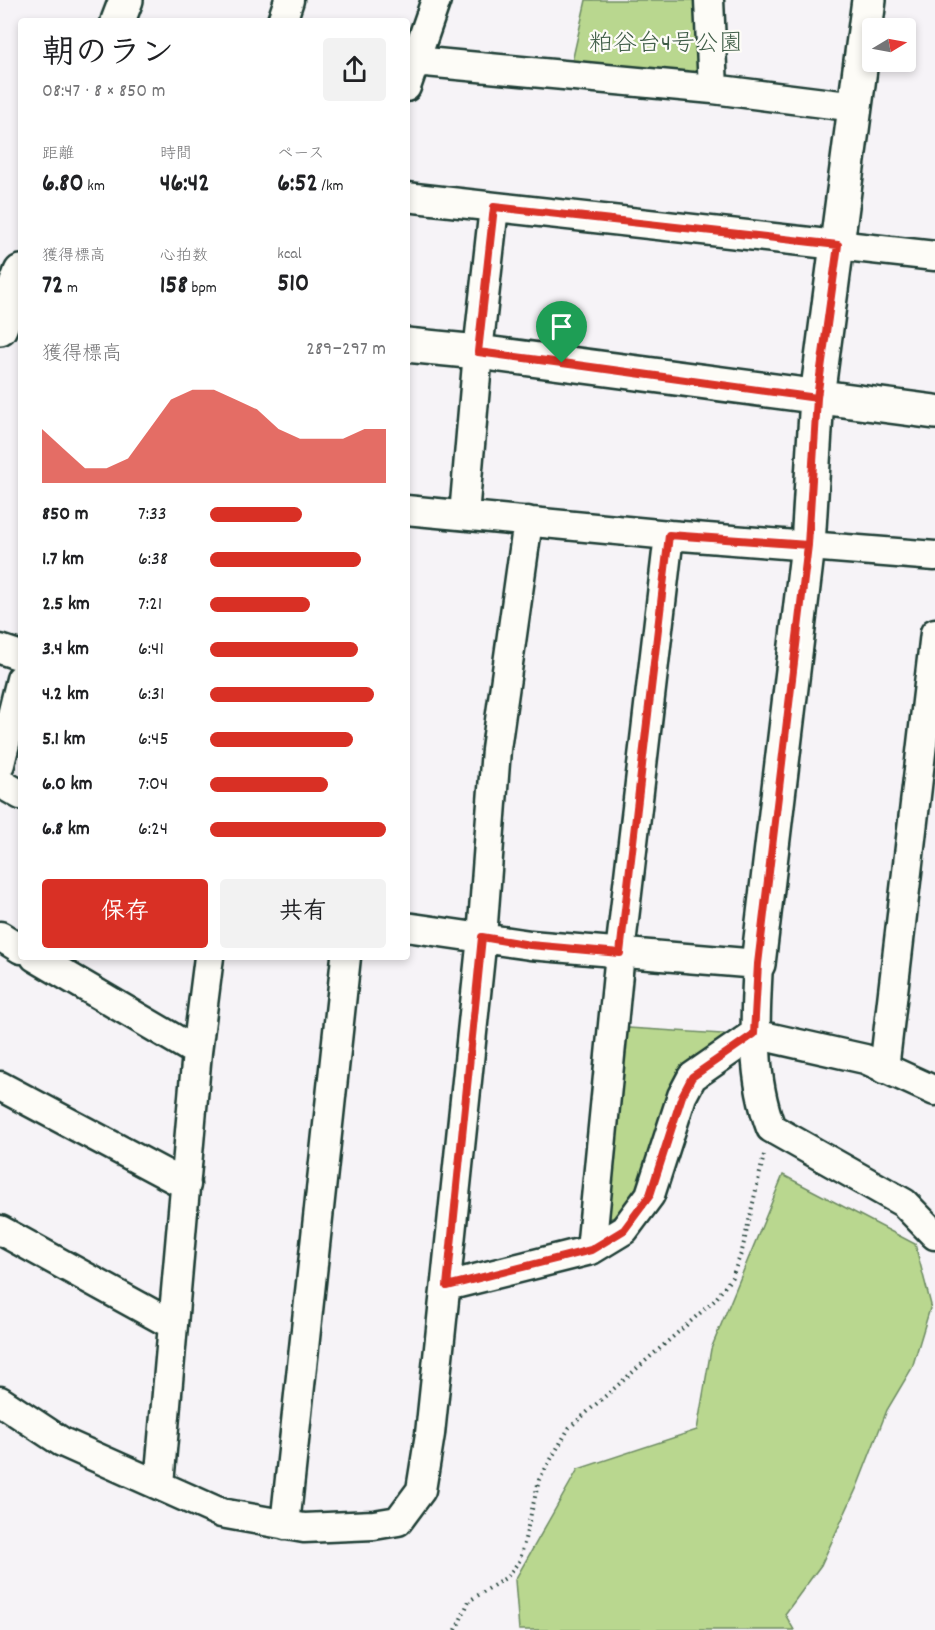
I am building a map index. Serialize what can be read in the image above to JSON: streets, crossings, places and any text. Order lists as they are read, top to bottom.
{
  "parks": ["粕谷台4号公園"],
  "north": "right",
  "page": {
    "heading": ["朝のラン", "08:47 · 8 × 850 m"],
    "stats": [
      ["距離", "6.80 km"],
      ["時間", "46:42"],
      ["ペース", "6:52 /km"],
      ["獲得標高", "72 m"],
      ["心拍数", "158 bpm"],
      ["kcal", "510"]
    ],
    "chart": ["獲得標高", "289–297 m"],
    "list": [
      {
        "name": "850 m",
        "note": "7:33"
      },
      {
        "name": "1.7 km",
        "note": "6:38"
      },
      {
        "name": "2.5 km",
        "note": "7:21"
      },
      {
        "name": "3.4 km",
        "note": "6:41"
      },
      {
        "name": "4.2 km",
        "note": "6:31"
      },
      {
        "name": "5.1 km",
        "note": "6:45"
      },
      {
        "name": "6.0 km",
        "note": "7:04"
      },
      {
        "name": "6.8 km",
        "note": "6:24"
      }
    ],
    "buttons": ["保存", "共有"]
  }
}
